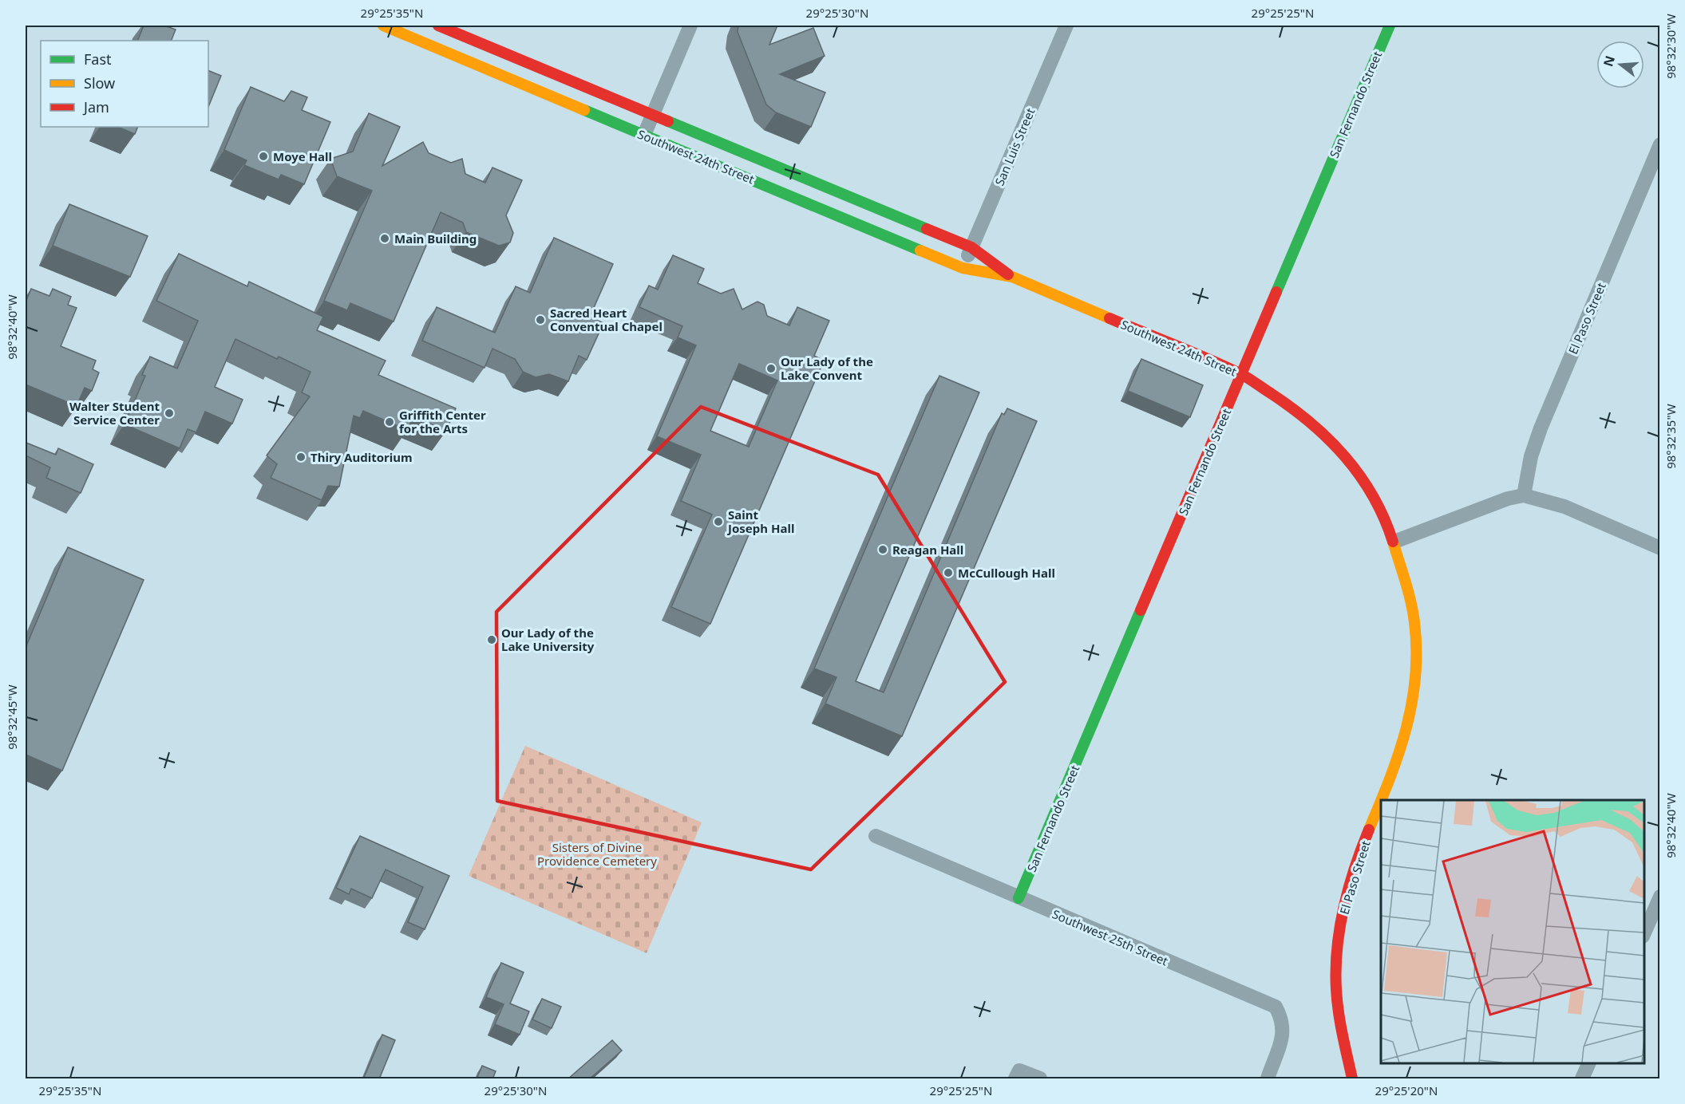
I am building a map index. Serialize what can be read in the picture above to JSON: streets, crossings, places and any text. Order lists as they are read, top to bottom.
{
  "streets": {
    "main road": ["San Fernando Street", "Southwest 24th Street", "El Paso Street"],
    "street": ["San Luis Street", "Southwest 25th Street"]
  },
  "crossings": [
    ["San Fernando Street", "Southwest 24th Street"],
    ["San Fernando Street", "Southwest 25th Street"],
    ["San Luis Street", "Southwest 24th Street"],
    ["Southwest 24th Street", "El Paso Street"]
  ],
  "parks": ["Sisters of Divine Providence Cemetery"],
  "places": [
    "Moye Hall",
    "Main Building",
    "Sacred Heart Conventual Chapel",
    "Our Lady of the Lake Convent",
    "Walter Student Service Center",
    "Griffith Center for the Arts",
    "Thiry Auditorium",
    "Saint Joseph Hall",
    "Reagan Hall",
    "McCullough Hall",
    "Our Lady of the Lake University"
  ],
  "legend": ["Fast", "Slow", "Jam"],
  "north": "left",
  "coordinates": [
    "29°25'35\"N",
    "29°25'30\"N",
    "29°25'25\"N",
    "98°32'30\"W",
    "98°32'40\"W",
    "98°32'35\"W",
    "98°32'45\"W",
    "29°25'20\"N"
  ]
}
